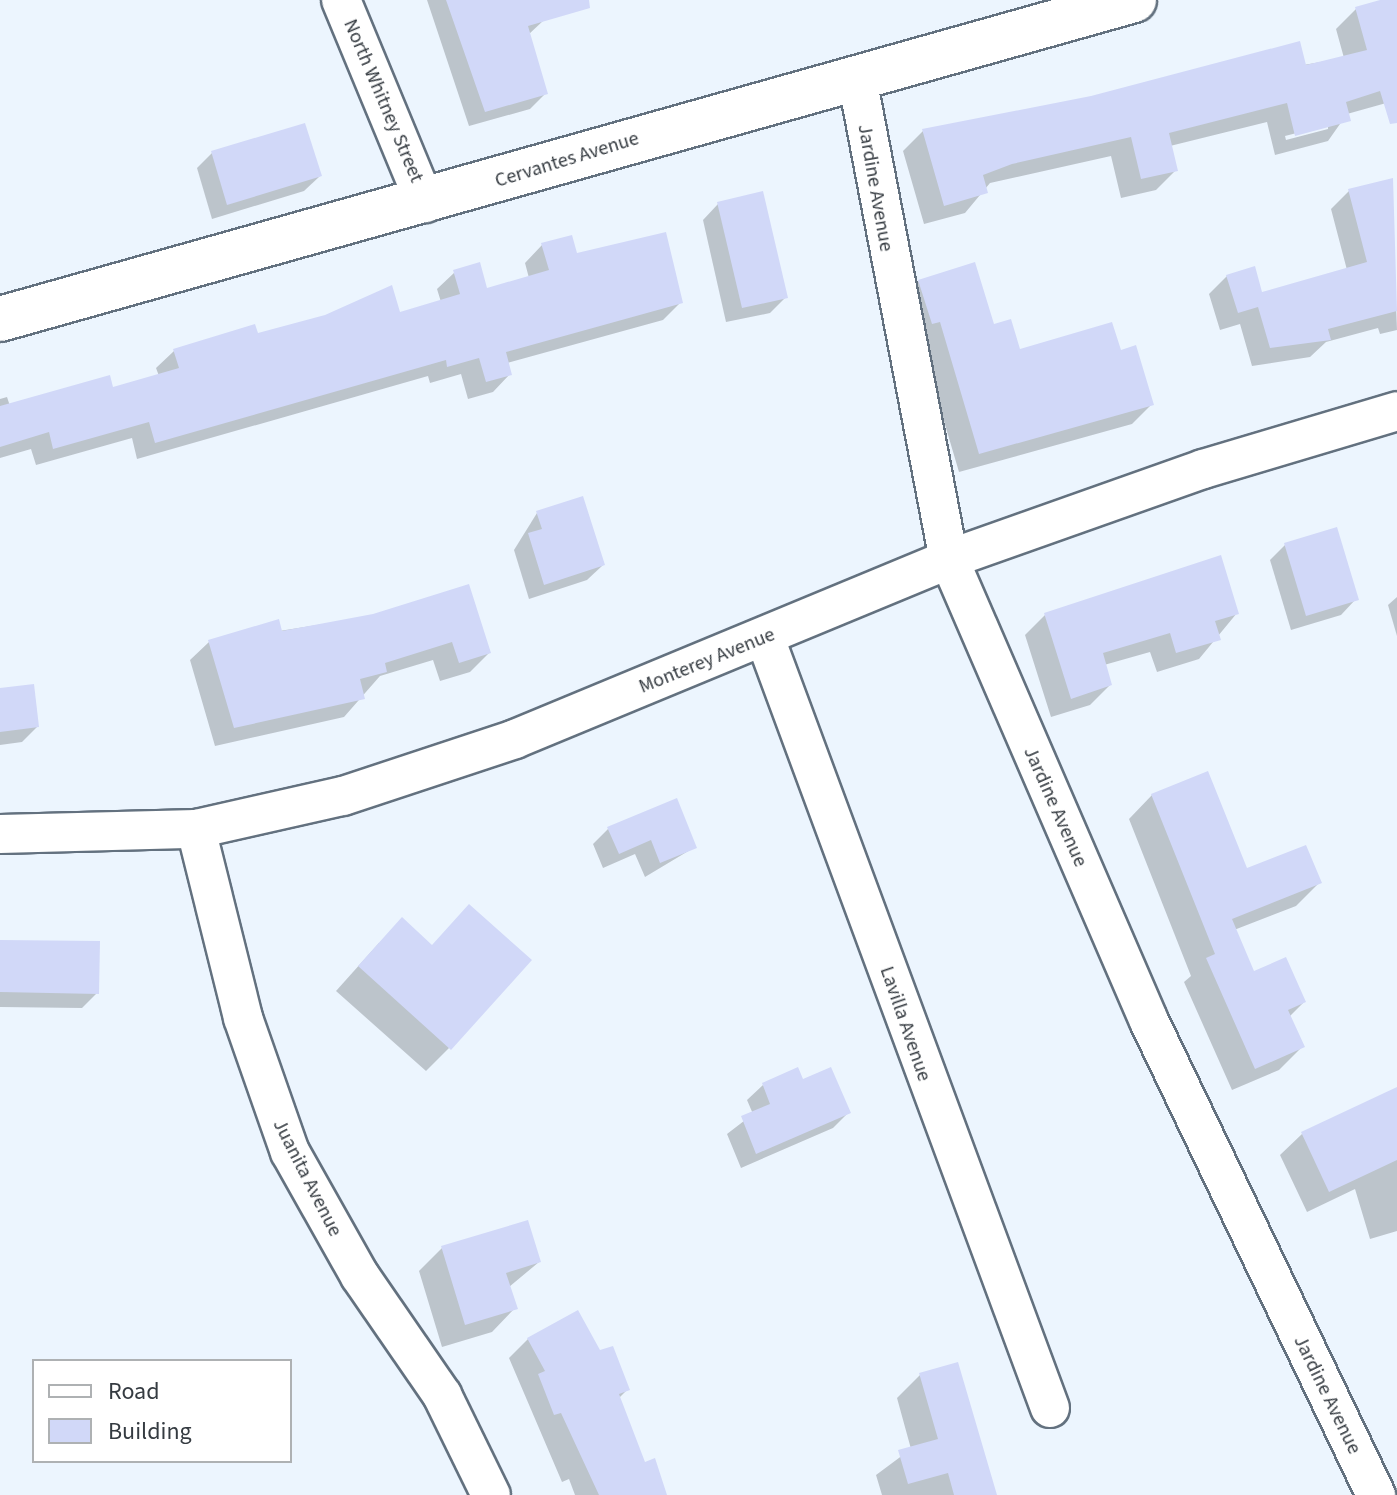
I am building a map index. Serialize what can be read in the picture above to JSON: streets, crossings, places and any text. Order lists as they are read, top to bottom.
{
  "streets": {
    "street": [
      "North Whitney Street",
      "Cervantes Avenue",
      "Jardine Avenue",
      "Monterey Avenue",
      "Lavilla Avenue",
      "Juanita Avenue"
    ]
  },
  "crossings": [
    ["North Whitney Street", "Cervantes Avenue"],
    ["Cervantes Avenue", "Jardine Avenue"],
    ["Jardine Avenue", "Monterey Avenue"],
    ["Monterey Avenue", "Lavilla Avenue"],
    ["Monterey Avenue", "Juanita Avenue"]
  ],
  "legend": ["Road", "Building"]
}
